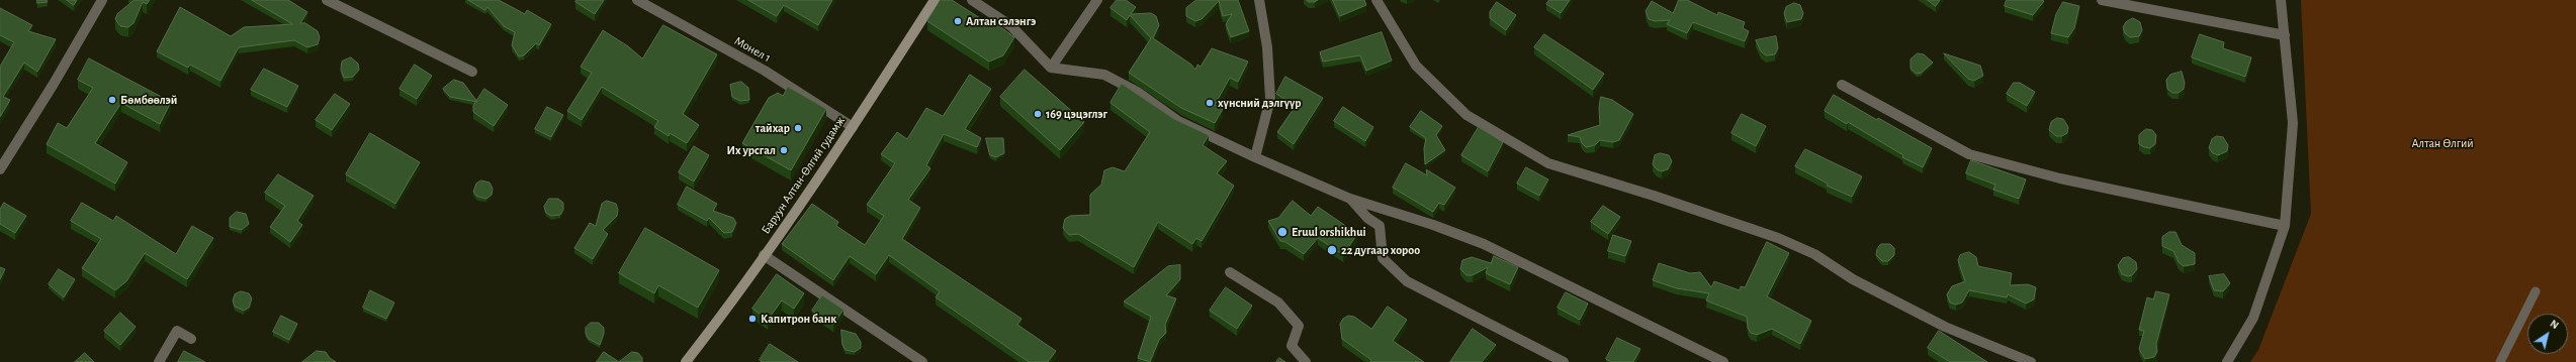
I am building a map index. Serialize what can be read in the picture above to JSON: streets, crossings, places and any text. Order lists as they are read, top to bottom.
{
  "streets": {
    "main road": ["Баруун Алтан-Өлгий гудамж"],
    "street": ["Монел 1"]
  },
  "crossings": [
    ["Монел 1", "Баруун Алтан-Өлгий гудамж"]
  ],
  "parks": ["Алтан Өлгий"],
  "places": [
    "Алтан сэлэнгэ",
    "Бөмбөөлэй",
    "хүнсний дэлгүүр",
    "169 цэцэглэг",
    "тайхар",
    "Их урсгал",
    "Eruul orshikhui",
    "22 дугаар хороо",
    "Капитрон банк"
  ],
  "north": "top right"
}
